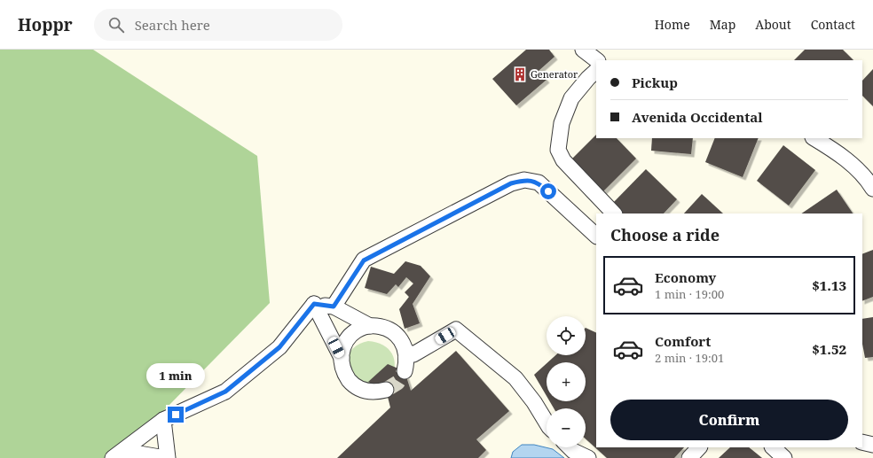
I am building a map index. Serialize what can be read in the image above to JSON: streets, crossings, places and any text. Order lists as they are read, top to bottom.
{
  "places": {
    "building": ["Generator"]
  },
  "page": {
    "header": "Hoppr",
    "search": "Search here",
    "nav": [
      "Home",
      "Map",
      "About",
      "Contact"
    ],
    "banner": ["Pickup", "Avenida Occidental"],
    "heading": "Choose a ride",
    "list": [
      {
        "name": "Economy",
        "note": "1 min · 19:00",
        "value": "$1.13"
      },
      {
        "name": "Comfort",
        "note": "2 min · 19:01",
        "value": "$1.52"
      }
    ],
    "map_buttons": ["+", "−"],
    "bubble": "1 min",
    "buttons": "Confirm"
  }
}
